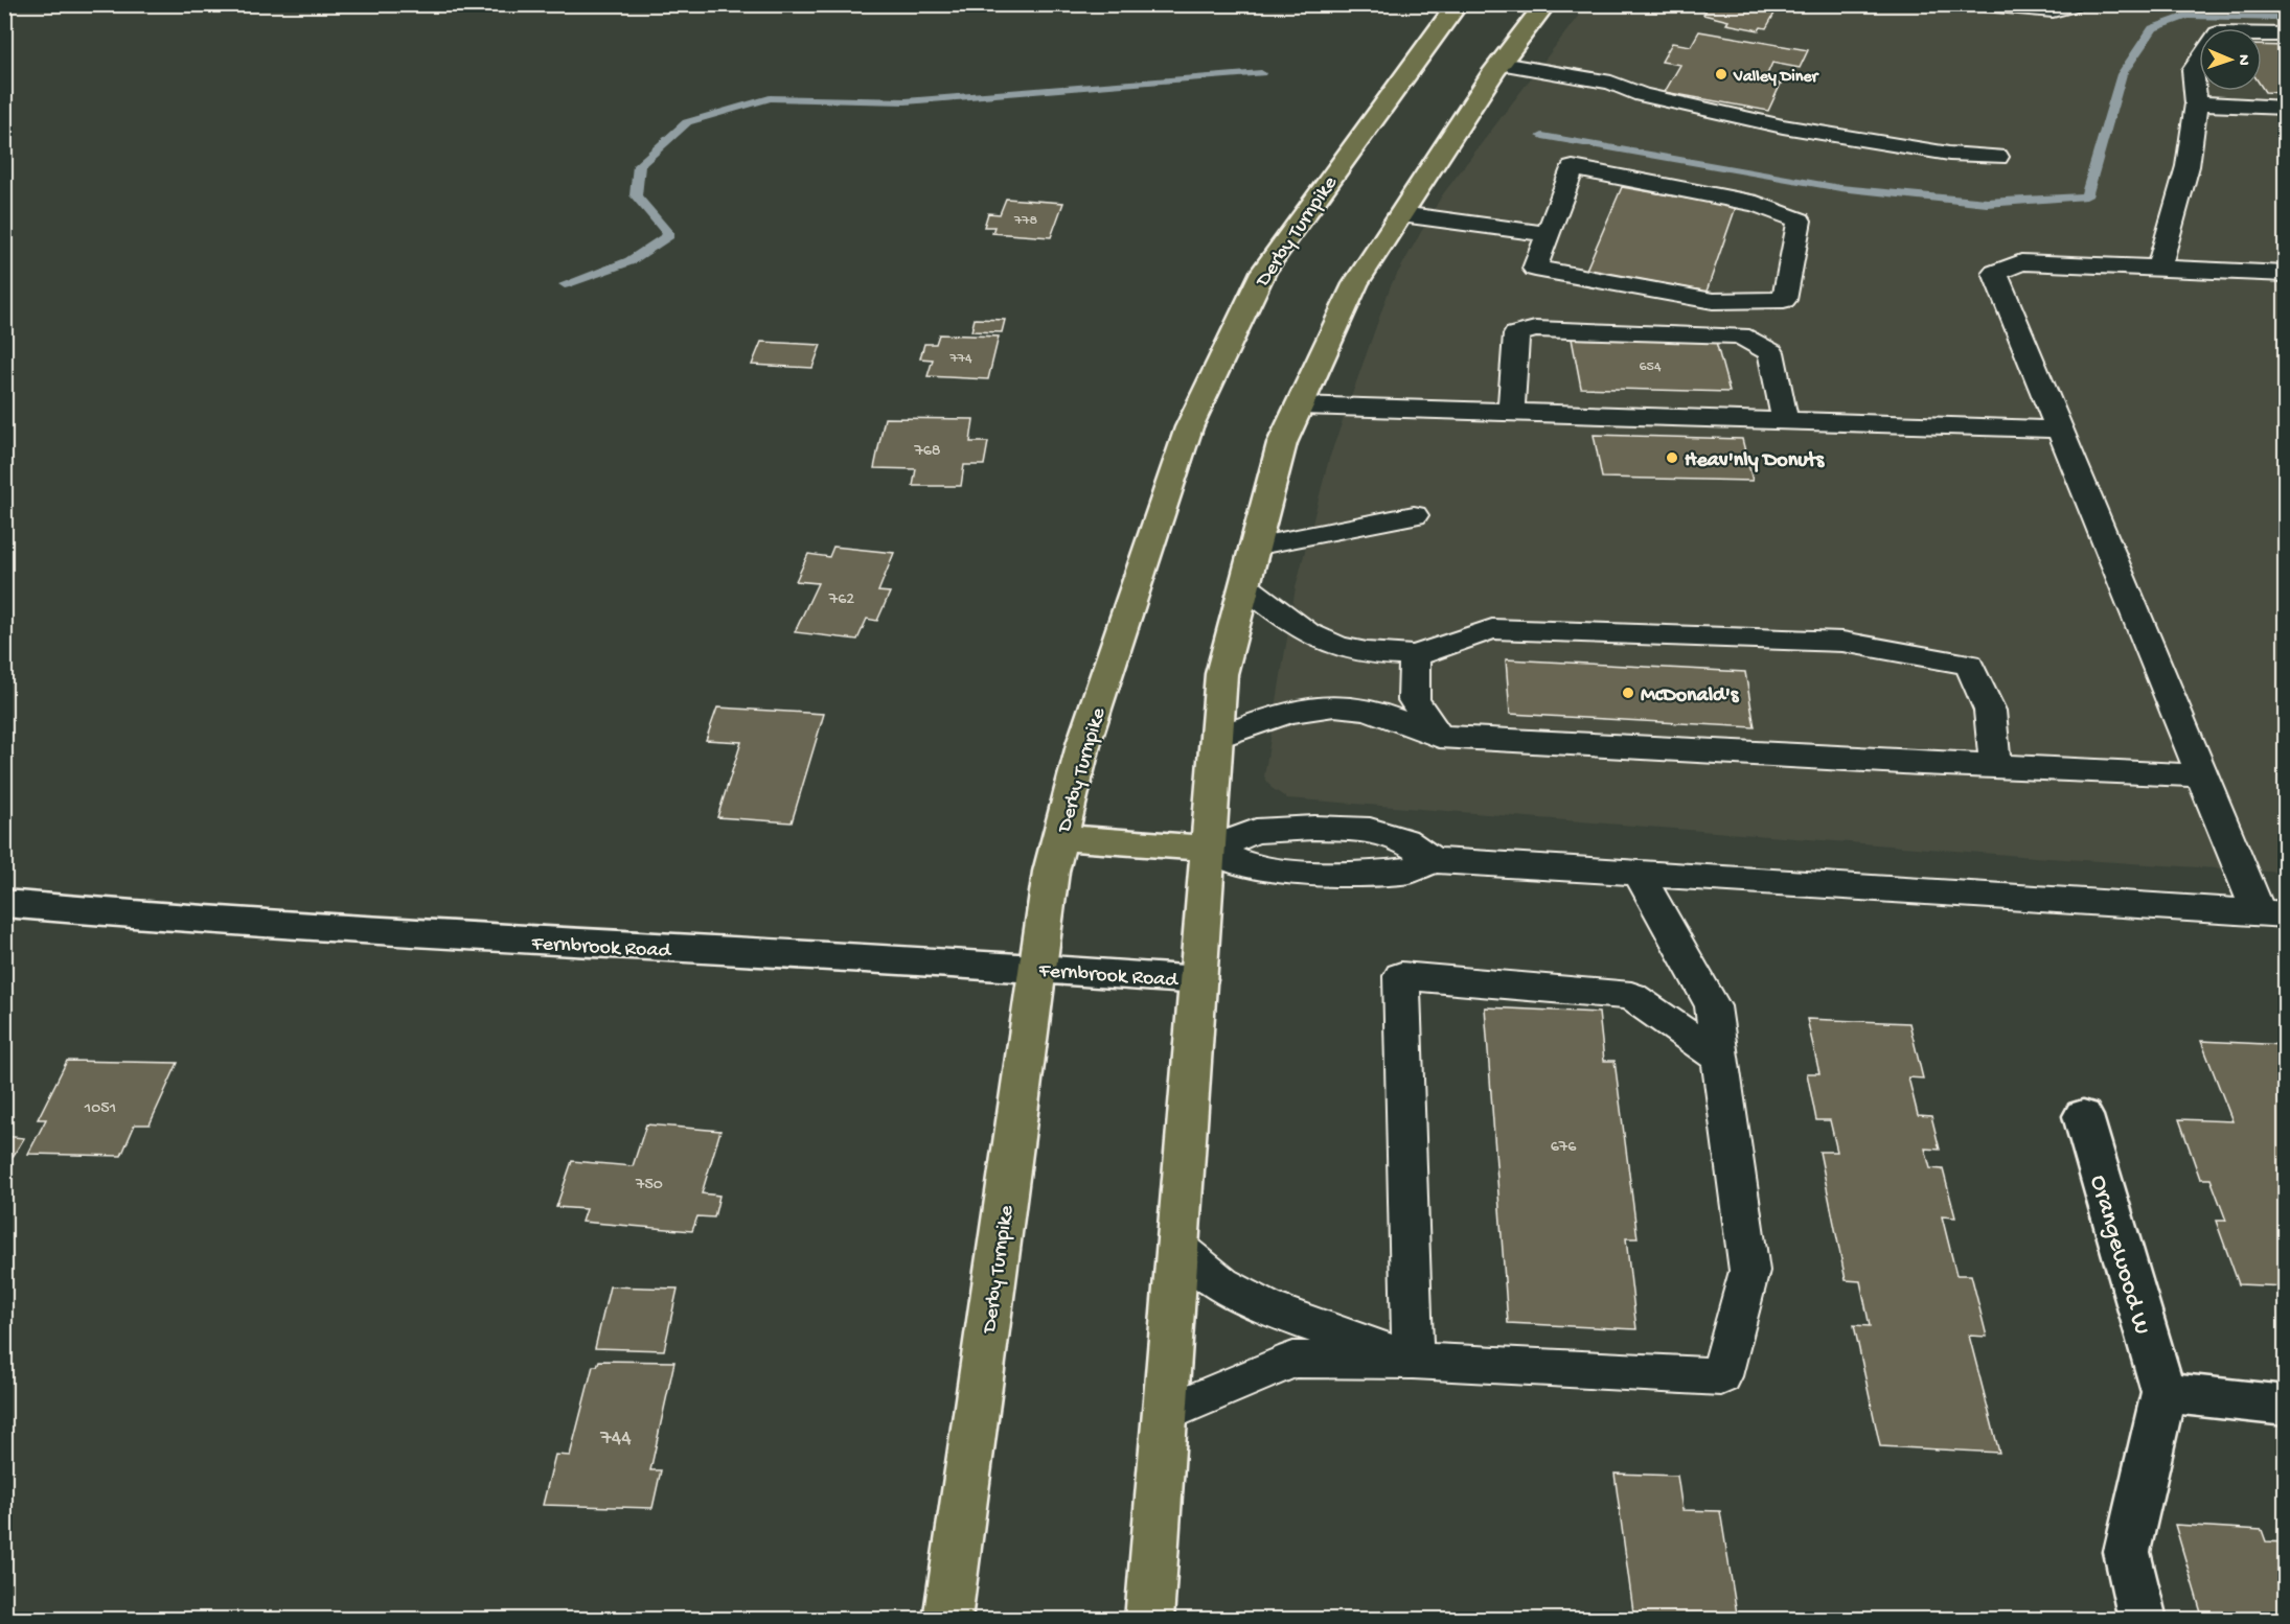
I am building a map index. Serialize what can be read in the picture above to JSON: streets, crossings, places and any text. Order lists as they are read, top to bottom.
{
  "streets": {
    "highway": ["Derby Turnpike"],
    "street": ["Fernbrook Road", "Orangewood W"]
  },
  "crossings": [
    ["Derby Turnpike", "Fernbrook Road"]
  ],
  "places": ["Valley Diner", "Heav'nly Donuts", "McDonald's"],
  "house_numbers": [
    "778",
    "774",
    "654",
    "768",
    "762",
    "1051",
    "676",
    "750",
    "744"
  ],
  "north": "right"
}
